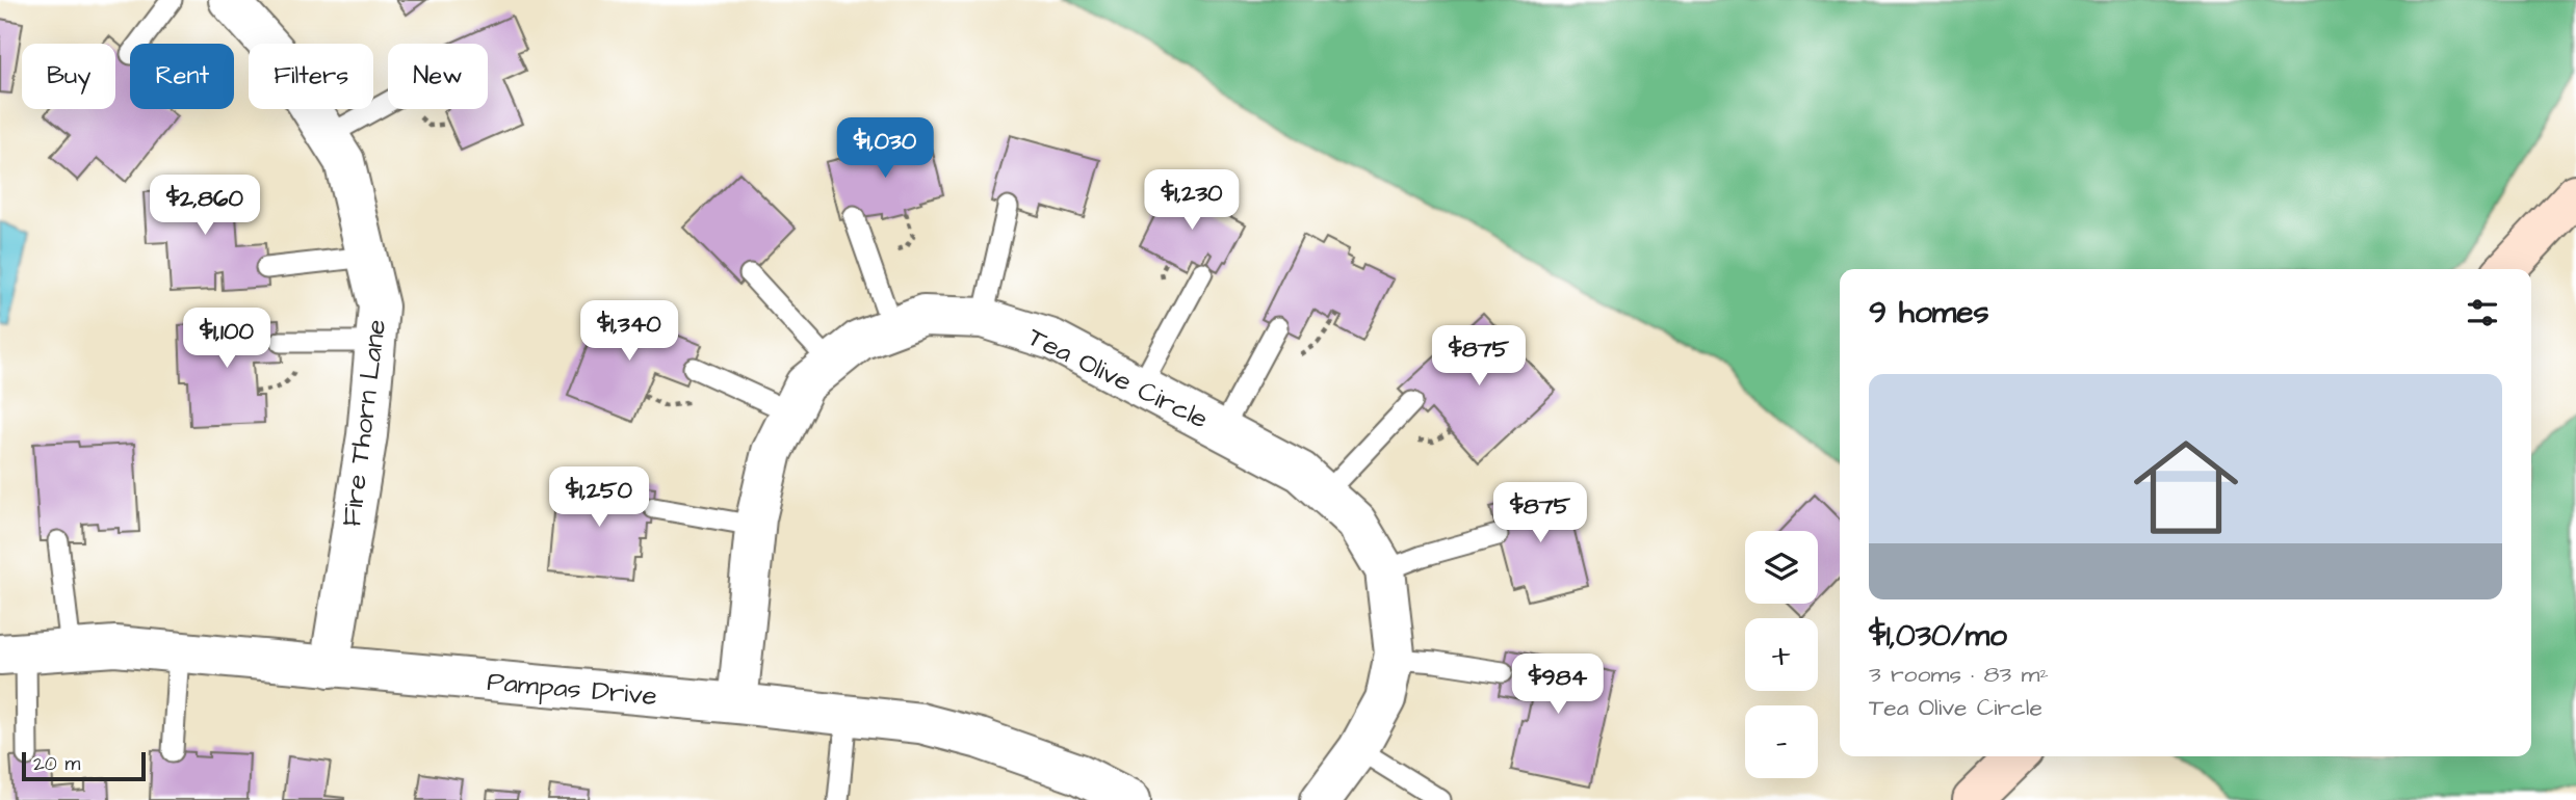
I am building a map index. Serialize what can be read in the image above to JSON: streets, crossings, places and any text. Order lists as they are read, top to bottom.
{
  "streets": {
    "street": ["Tea Olive Circle", "Fire Thorn Lane", "Pampas Drive"]
  },
  "crossings": [
    ["Tea Olive Circle", "Pampas Drive"],
    ["Fire Thorn Lane", "Pampas Drive"]
  ],
  "scale_bar": "20 m",
  "page": {
    "chip": [
      "Buy",
      "Rent",
      "Filters",
      "New"
    ],
    "price": [
      "$1,030",
      "$1,230",
      "$2,860",
      "$1,340",
      "$1,100",
      "$875",
      "$1,250",
      "$875",
      "$984"
    ],
    "heading": "9 homes",
    "list": [
      {
        "name": "$1,030/mo",
        "note": "3 rooms · 83 m² · Tea Olive Circle"
      }
    ],
    "map_buttons": ["+", "−"],
    "scale": "20 m"
  }
}
